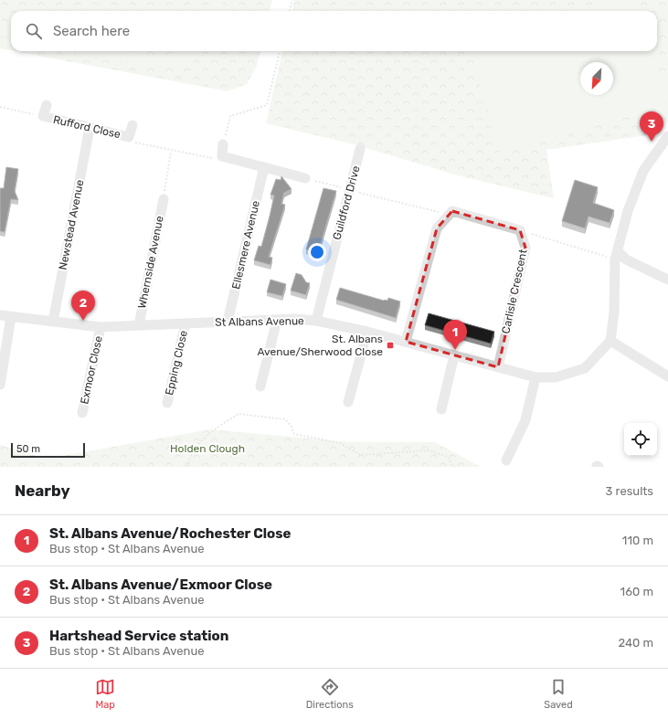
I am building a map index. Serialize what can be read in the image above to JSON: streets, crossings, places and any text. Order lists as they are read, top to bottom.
{
  "streets": {
    "street": [
      "Rufford Close",
      "Guildford Drive",
      "Newstead Avenue",
      "Ellesmere Avenue",
      "Whernside Avenue",
      "Carlisle Crescent",
      "St Albans Avenue",
      "Epping Close",
      "Exmoor Close"
    ]
  },
  "crossings": [
    ["Rufford Close", "Newstead Avenue"],
    ["Guildford Drive", "St Albans Avenue"],
    ["Newstead Avenue", "St Albans Avenue"],
    ["Ellesmere Avenue", "St Albans Avenue"],
    ["Whernside Avenue", "St Albans Avenue"],
    ["Carlisle Crescent", "St Albans Avenue"],
    ["St Albans Avenue", "Epping Close"],
    ["St Albans Avenue", "Exmoor Close"]
  ],
  "parks": ["Holden Clough"],
  "places": {
    "transit": ["St. Albans Avenue/Sherwood Close"]
  },
  "scale_bar": "50 m",
  "north": "bottom left",
  "page": {
    "search": "Search here",
    "pins": ["3", "2", "1"],
    "scale": "50 m",
    "heading": ["Nearby", "3 results"],
    "list": [
      {
        "mark": "1",
        "name": "St. Albans Avenue/Rochester Close",
        "note": "Bus stop · St Albans Avenue",
        "value": "110 m"
      },
      {
        "mark": "2",
        "name": "St. Albans Avenue/Exmoor Close",
        "note": "Bus stop · St Albans Avenue",
        "value": "160 m"
      },
      {
        "mark": "3",
        "name": "Hartshead Service station",
        "note": "Bus stop · St Albans Avenue",
        "value": "240 m"
      }
    ],
    "nav": ["Map", "Directions", "Saved"]
  }
}
